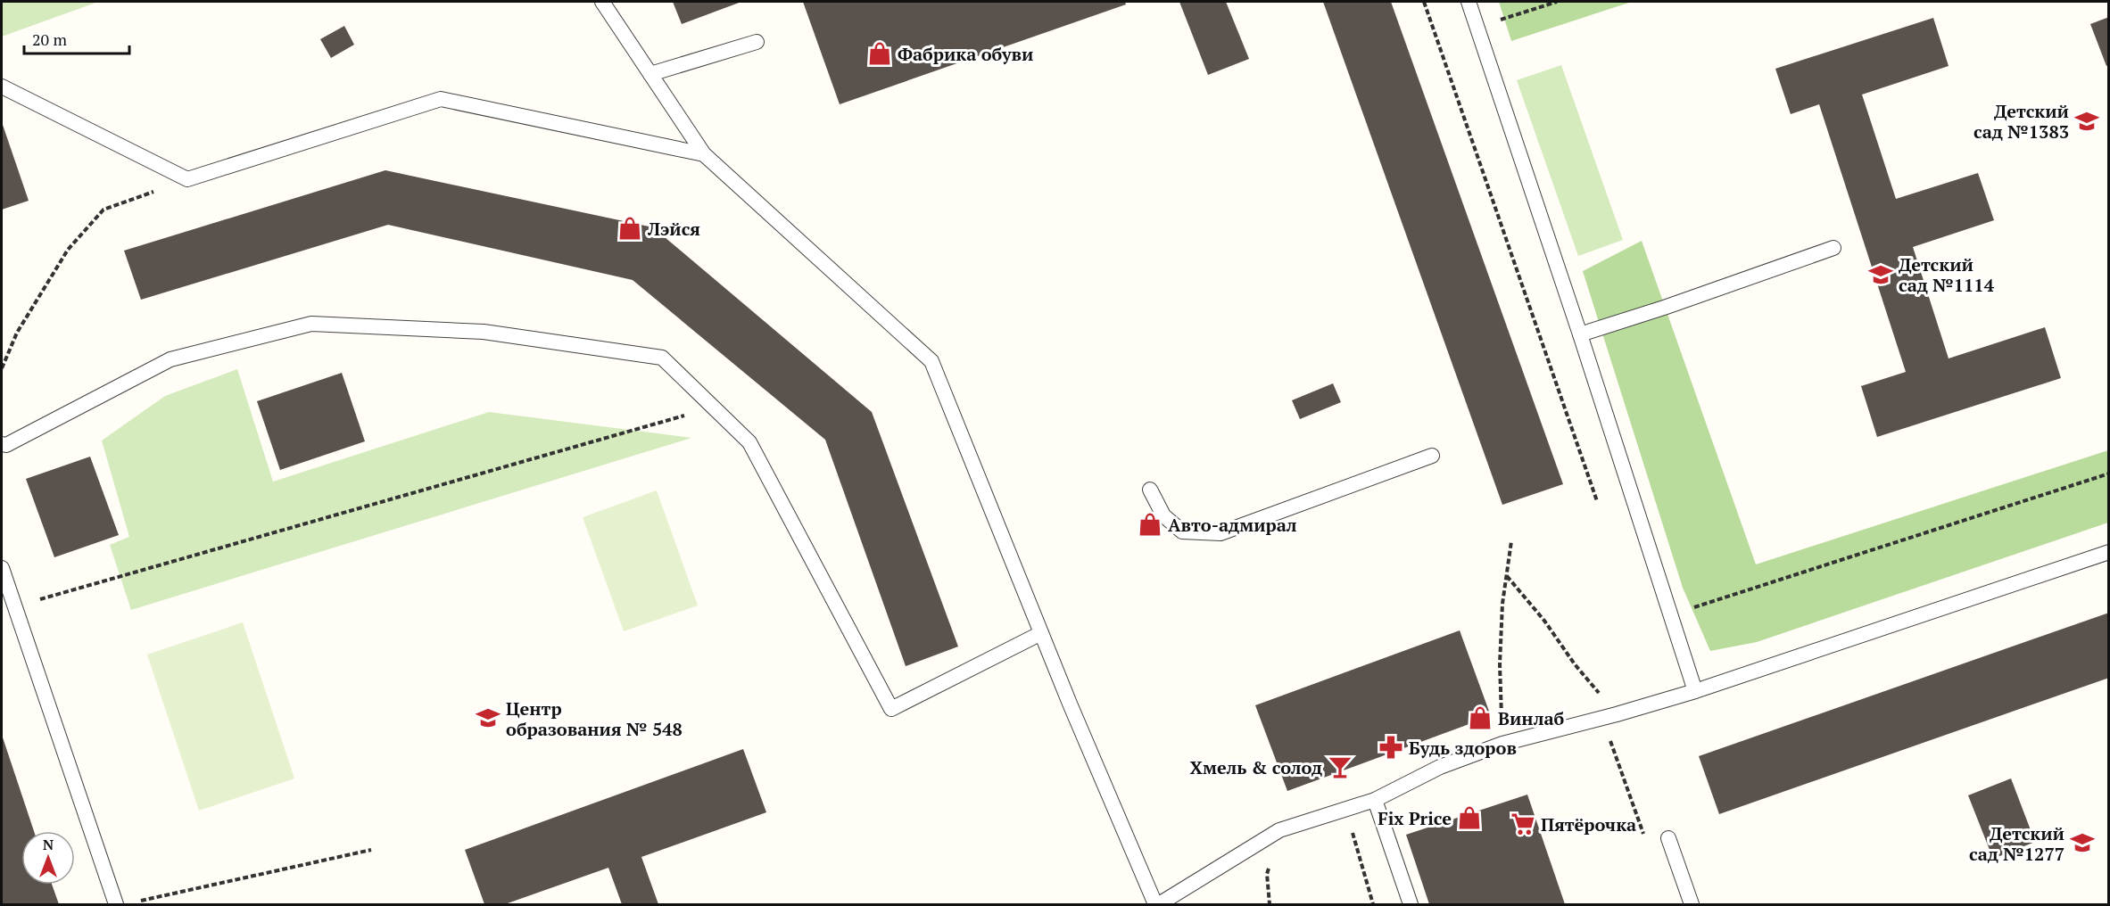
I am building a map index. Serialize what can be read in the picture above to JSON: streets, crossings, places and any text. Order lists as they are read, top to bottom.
{
  "places": {
    "shop": [
      "Фабрика обуви",
      "Лэйся",
      "Авто-адмирал",
      "Винлаб",
      "Fix Price"
    ],
    "school or university": [
      "Детский сад №1383",
      "Детский сад №1114",
      "Центр образования № 548",
      "Детский сад №1277"
    ],
    "pharmacy": ["Будь здоров"],
    "bar": ["Хмель & солод"],
    "supermarket": ["Пятёрочка"]
  },
  "scale_bar": "20 m",
  "north": "top"
}
